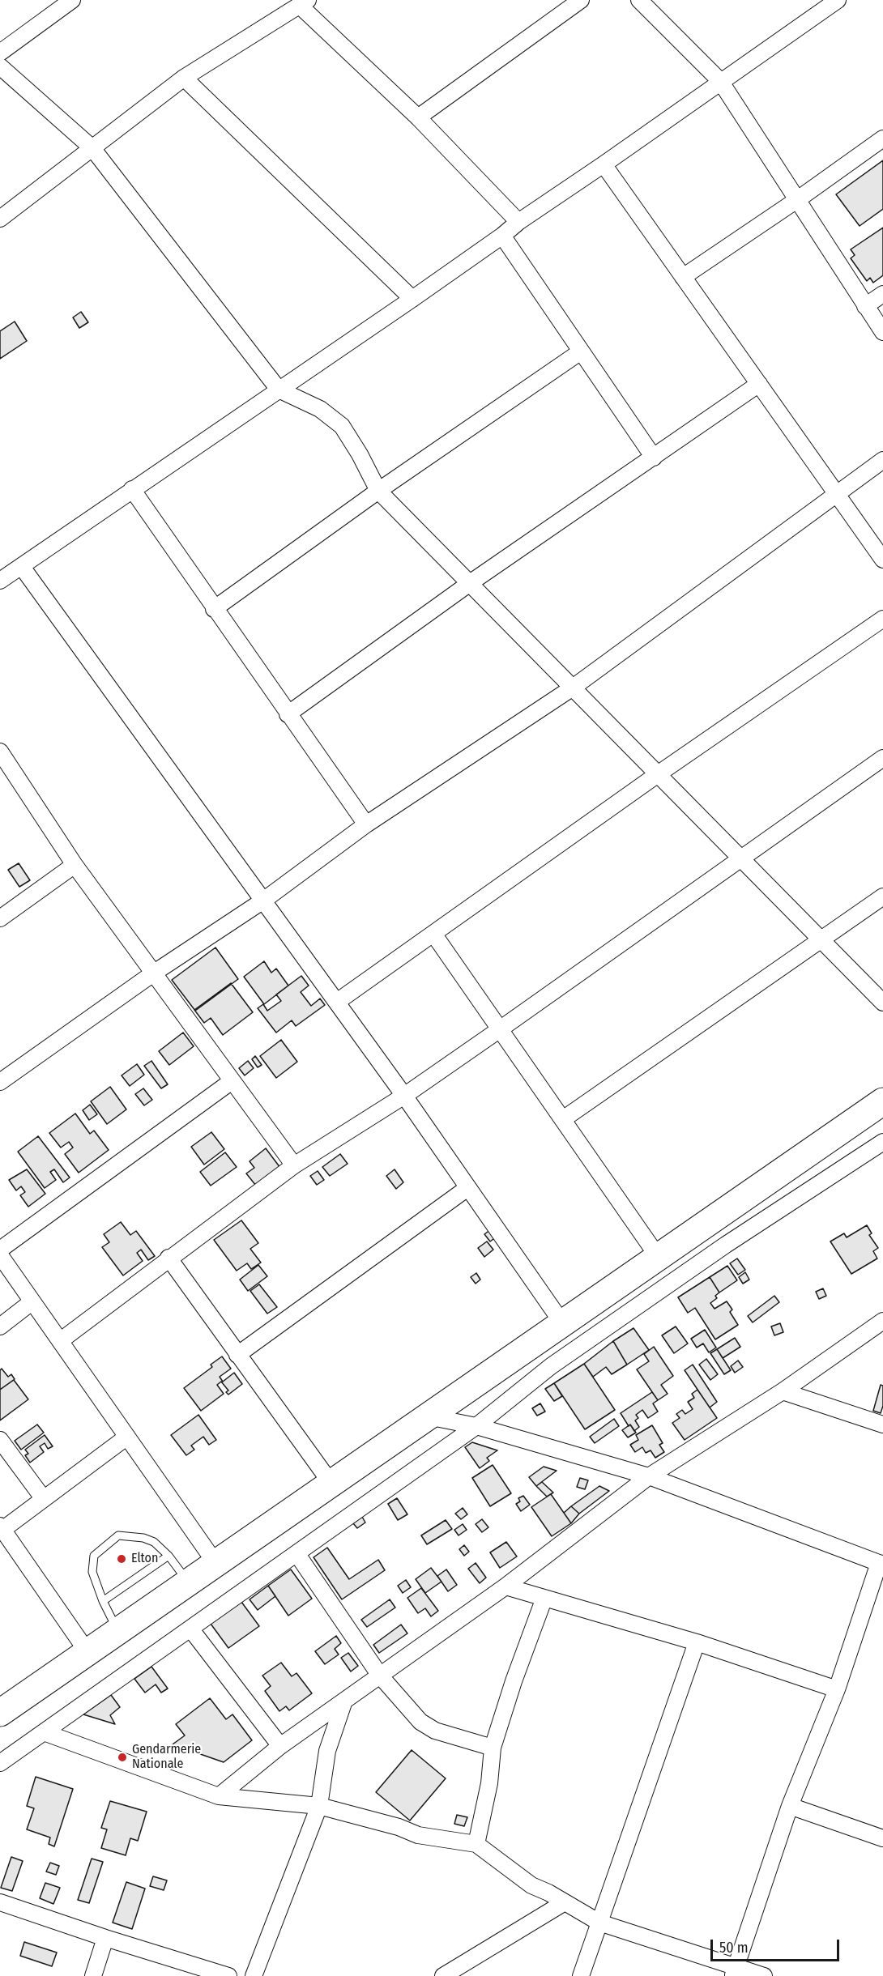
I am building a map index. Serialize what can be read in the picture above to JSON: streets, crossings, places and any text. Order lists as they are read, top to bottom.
{
  "places": ["Elton", "Gendarmerie Nationale"],
  "scale_bar": "50 m"
}
